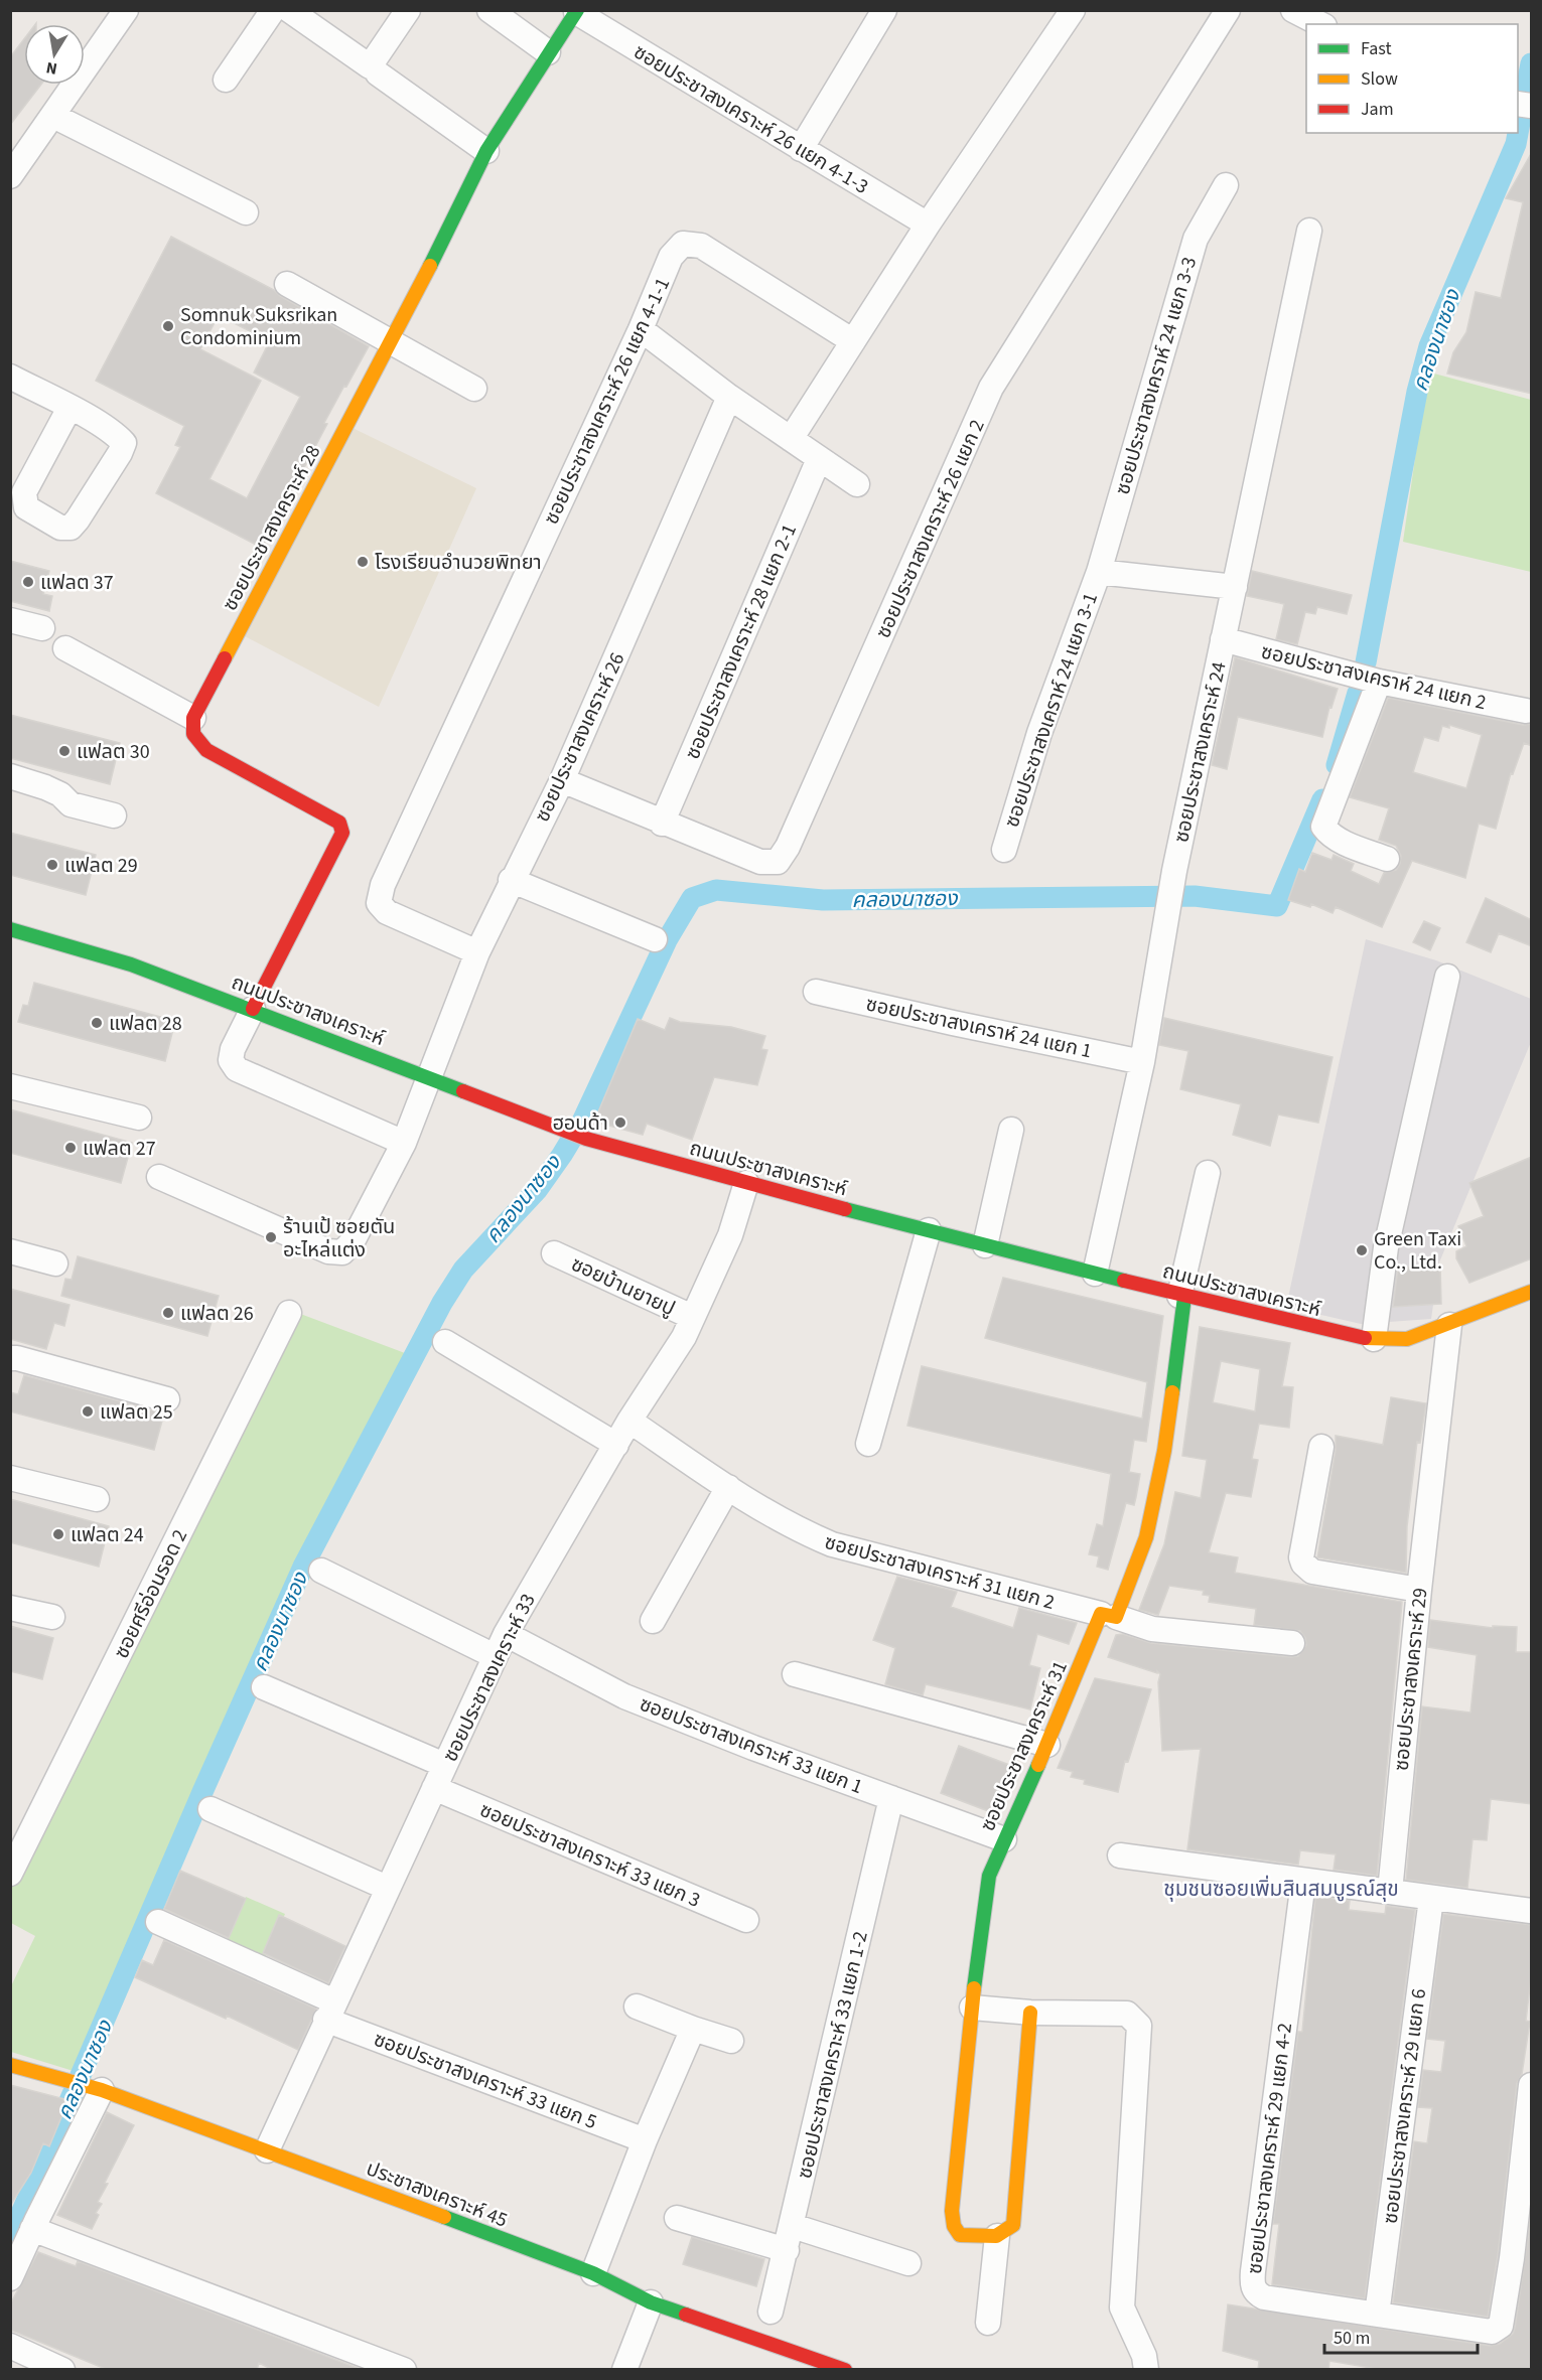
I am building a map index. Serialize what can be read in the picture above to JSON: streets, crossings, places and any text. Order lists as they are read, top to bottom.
{
  "streets": {
    "street": [
      "ซอยประชาสงเคราะห์ 26 แยก 4-1-3",
      "ซอยประชาสงเคราห์ 24 แยก 3-3",
      "ซอยประชาสงเคราะห์ 26 แยก 4-1-1",
      "ซอยประชาสงเคราะห์ 28",
      "ซอยประชาสงเคราะห์ 26 แยก 2",
      "ซอยประชาสงเคราะห์ 28 แยก 2-1",
      "ซอยประชาสงเคราห์ 24 แยก 2",
      "ซอยประชาสงเคราห์ 24 แยก 3-1",
      "ซอยประชาสงเคราะห์ 26",
      "ซอยประชาสงเคราะห์ 24",
      "ถนนประชาสงเคราะห์",
      "ซอยประชาสงเคราห์ 24 แยก 1",
      "ซอยบ้านยายปู",
      "ซอยประชาสงเคราะห์ 31 แยก 2",
      "ซอยศรีอ่อนรอด 2",
      "ซอยประชาสงเคราะห์ 33",
      "ซอยประชาสงเคราะห์ 29",
      "ซอยประชาสงเคราะห์ 33 แยก 1",
      "ซอยประชาสงเคราะห์ 31",
      "ซอยประชาสงเคราะห์ 33 แยก 3",
      "ซอยประชาสงเคราะห์ 33 แยก 1-2",
      "ซอยประชาสงเคราะห์ 33 แยก 5",
      "ซอยประชาสงเคราะห์ 29 แยก 6",
      "ซอยประชาสงเคราะห์ 29 แยก 4-2",
      "ประชาสงเคราะห์ 45"
    ]
  },
  "crossings": [
    ["ซอยประชาสงเคราะห์ 26 แยก 4-1-3", "ซอยประชาสงเคราะห์ 28"],
    ["ซอยประชาสงเคราห์ 24 แยก 3-3", "ซอยประชาสงเคราห์ 24 แยก 3-1"],
    ["ซอยประชาสงเคราะห์ 26 แยก 4-1-1", "ซอยประชาสงเคราะห์ 26"],
    ["ซอยประชาสงเคราะห์ 26 แยก 2", "ซอยประชาสงเคราะห์ 28 แยก 2-1"],
    ["ซอยประชาสงเคราะห์ 26 แยก 2", "ซอยประชาสงเคราะห์ 26"],
    ["ซอยประชาสงเคราห์ 24 แยก 2", "ซอยประชาสงเคราะห์ 24"],
    ["ซอยประชาสงเคราะห์ 26", "ถนนประชาสงเคราะห์"],
    ["ซอยประชาสงเคราะห์ 24", "ถนนประชาสงเคราะห์"],
    ["ซอยประชาสงเคราะห์ 24", "ซอยประชาสงเคราห์ 24 แยก 1"],
    ["ถนนประชาสงเคราะห์", "ซอยประชาสงเคราะห์ 33"],
    ["ถนนประชาสงเคราะห์", "ซอยประชาสงเคราะห์ 29"],
    ["ถนนประชาสงเคราะห์", "ซอยประชาสงเคราะห์ 31"],
    ["ซอยบ้านยายปู", "ซอยประชาสงเคราะห์ 33"],
    ["ซอยประชาสงเคราะห์ 31 แยก 2", "ซอยประชาสงเคราะห์ 33"],
    ["ซอยประชาสงเคราะห์ 31 แยก 2", "ซอยประชาสงเคราะห์ 31"],
    ["ซอยประชาสงเคราะห์ 33", "ซอยประชาสงเคราะห์ 33 แยก 1"],
    ["ซอยประชาสงเคราะห์ 33", "ซอยประชาสงเคราะห์ 33 แยก 3"],
    ["ซอยประชาสงเคราะห์ 33", "ซอยประชาสงเคราะห์ 33 แยก 5"],
    ["ซอยประชาสงเคราะห์ 33", "ประชาสงเคราะห์ 45"],
    ["ซอยประชาสงเคราะห์ 33 แยก 1", "ซอยประชาสงเคราะห์ 31"],
    ["ซอยประชาสงเคราะห์ 33 แยก 1", "ซอยประชาสงเคราะห์ 33 แยก 1-2"],
    ["ซอยประชาสงเคราะห์ 29 แยก 6", "ซอยประชาสงเคราะห์ 29 แยก 4-2"]
  ],
  "districts": ["ชุมชนซอยเพิ่มสินสมบูรณ์สุข"],
  "water": ["คลองนาซอง"],
  "places": [
    "Somnuk Suksrikan Condominium",
    "โรงเรียนอำนวยพิทยา",
    "แฟลต 37",
    "แฟลต 30",
    "แฟลต 29",
    "แฟลต 28",
    "ฮอนด้า",
    "แฟลต 27",
    "ร้านเป้ ซอยตัน อะไหล่แต่ง",
    "Green Taxi Co., Ltd.",
    "แฟลต 26",
    "แฟลต 25",
    "แฟลต 24"
  ],
  "legend": ["Fast", "Slow", "Jam"],
  "scale_bar": "50 m",
  "north": "bottom"
}
